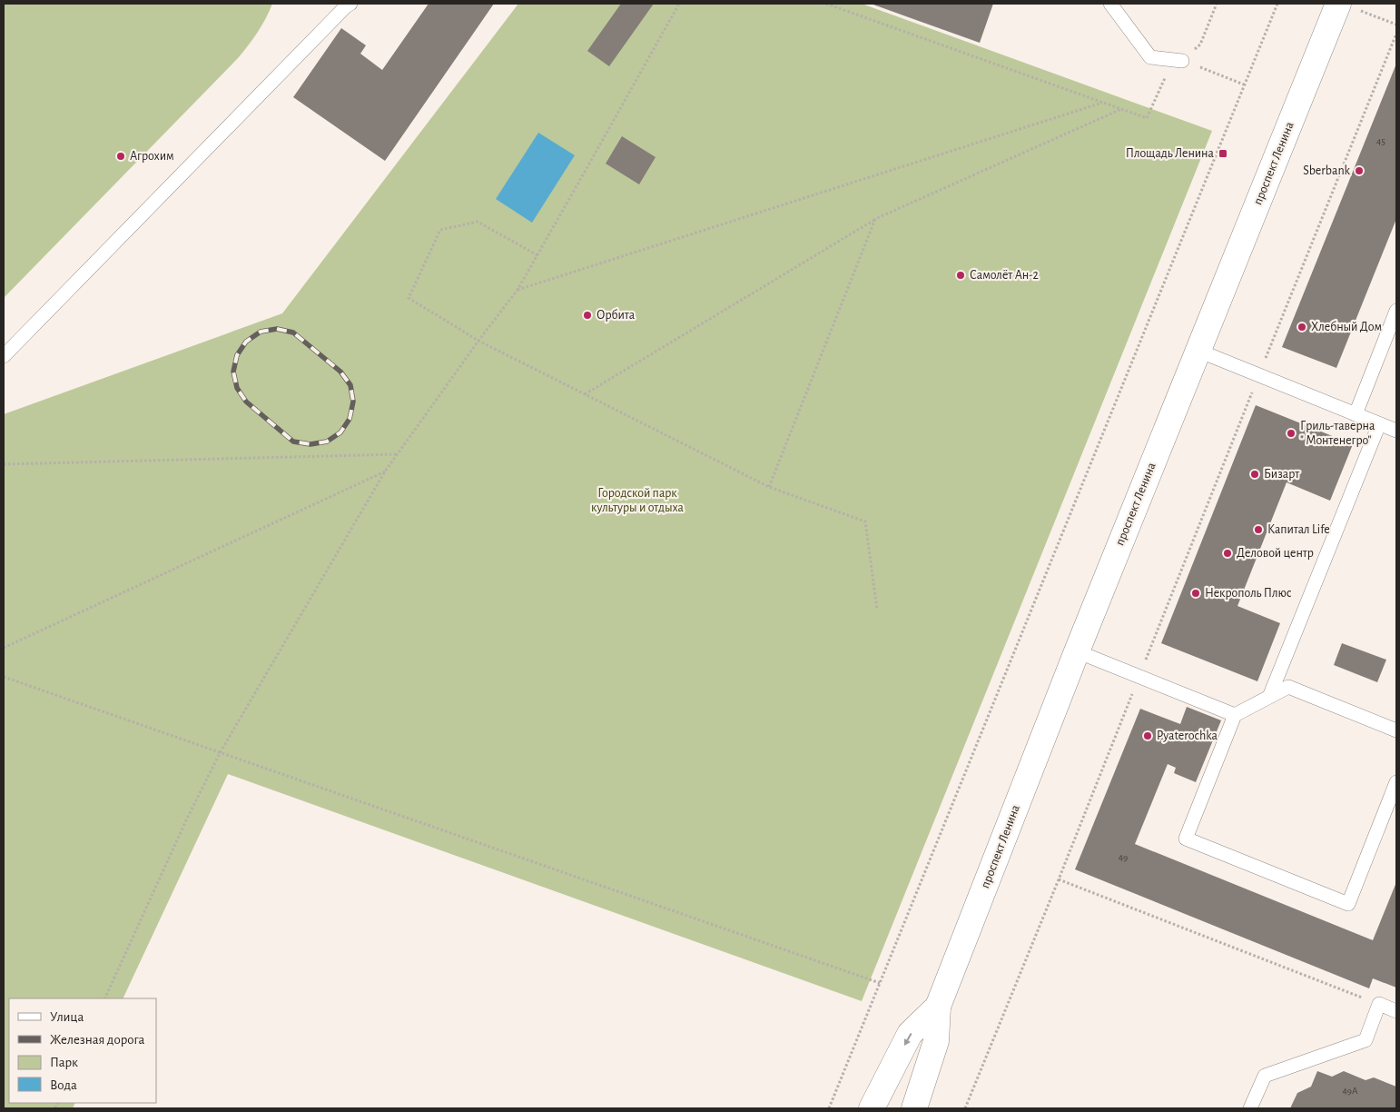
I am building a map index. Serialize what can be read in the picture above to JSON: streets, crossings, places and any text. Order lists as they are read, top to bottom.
{
  "streets": {
    "main road": ["проспект Ленина"]
  },
  "parks": ["Городской парк культуры и отдыха"],
  "places": {
    "transit": ["Площадь Ленина"],
    "other": [
      "Агрохим",
      "Sberbank",
      "Самолёт Ан-2",
      "Орбита",
      "Хлебный Дом",
      "Гриль-таверна \" Монтенегро\"",
      "Бизарт",
      "Капитал Life",
      "Деловой центр",
      "Некрополь Плюс",
      "Pyaterochka"
    ]
  },
  "house_numbers": ["45", "49", "49А"],
  "legend": [
    "Улица",
    "Железная дорога",
    "Парк",
    "Вода"
  ]
}
